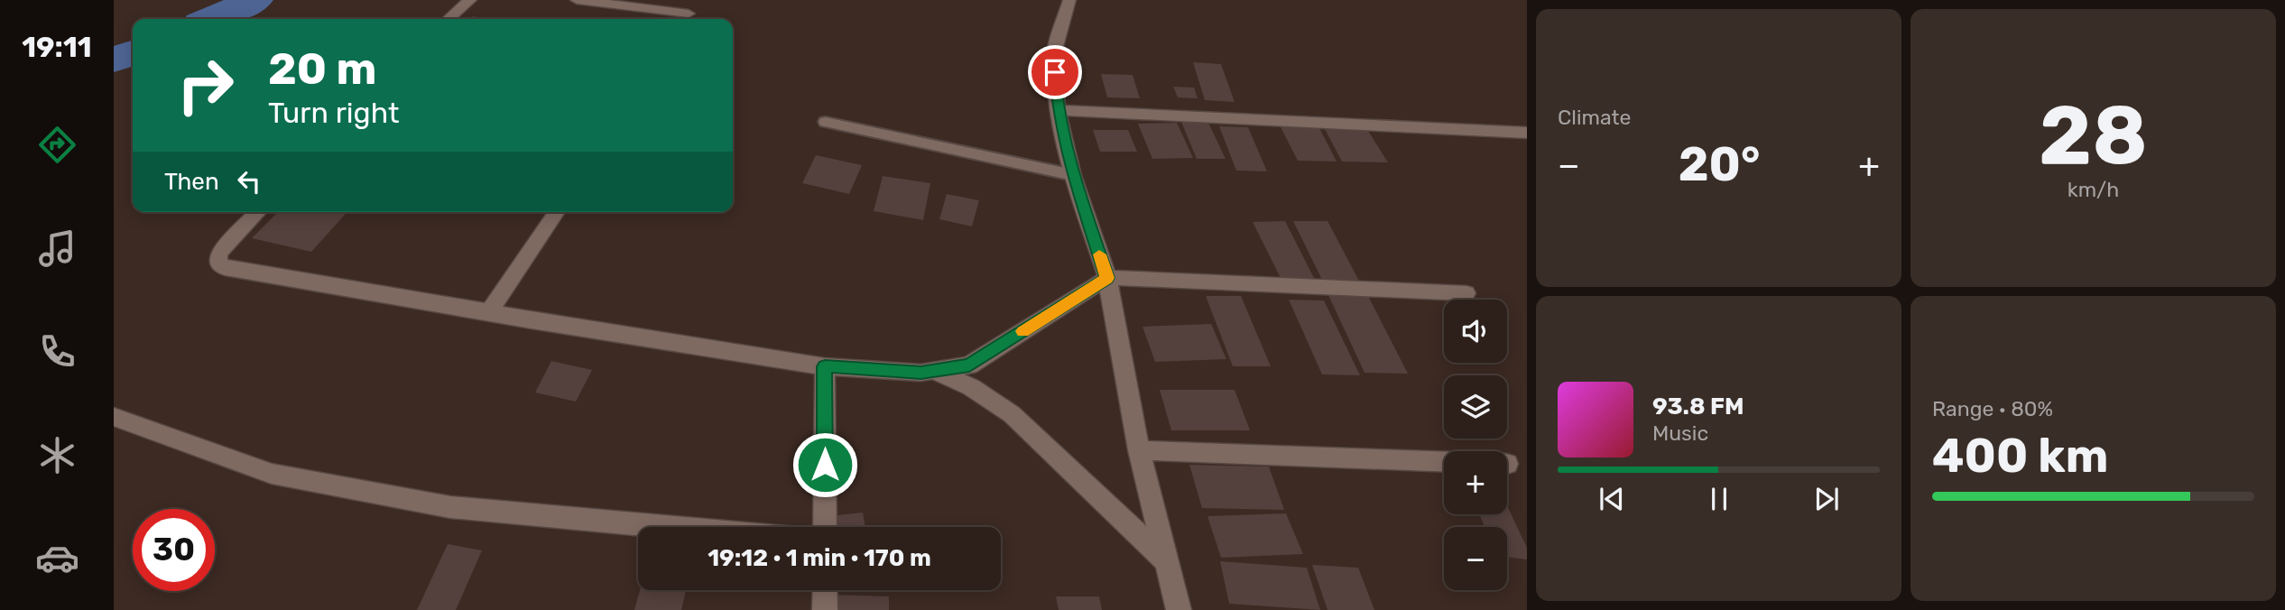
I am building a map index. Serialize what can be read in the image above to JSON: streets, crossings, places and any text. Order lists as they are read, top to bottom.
{
  "page": {
    "tabs": "19:11",
    "tile": [
      "Climate",
      ["28", "km/h"],
      ["Range · 80%", "400 km"]
    ],
    "turn": ["20 m", "Turn right"],
    "heat": ["−", "20°", "+"],
    "then": "Then",
    "map_buttons": ["+", "−"],
    "song": ["93.8 FM", "Music"],
    "limit": "30",
    "trip": "19:12 · 1 min · 170 m"
  }
}
